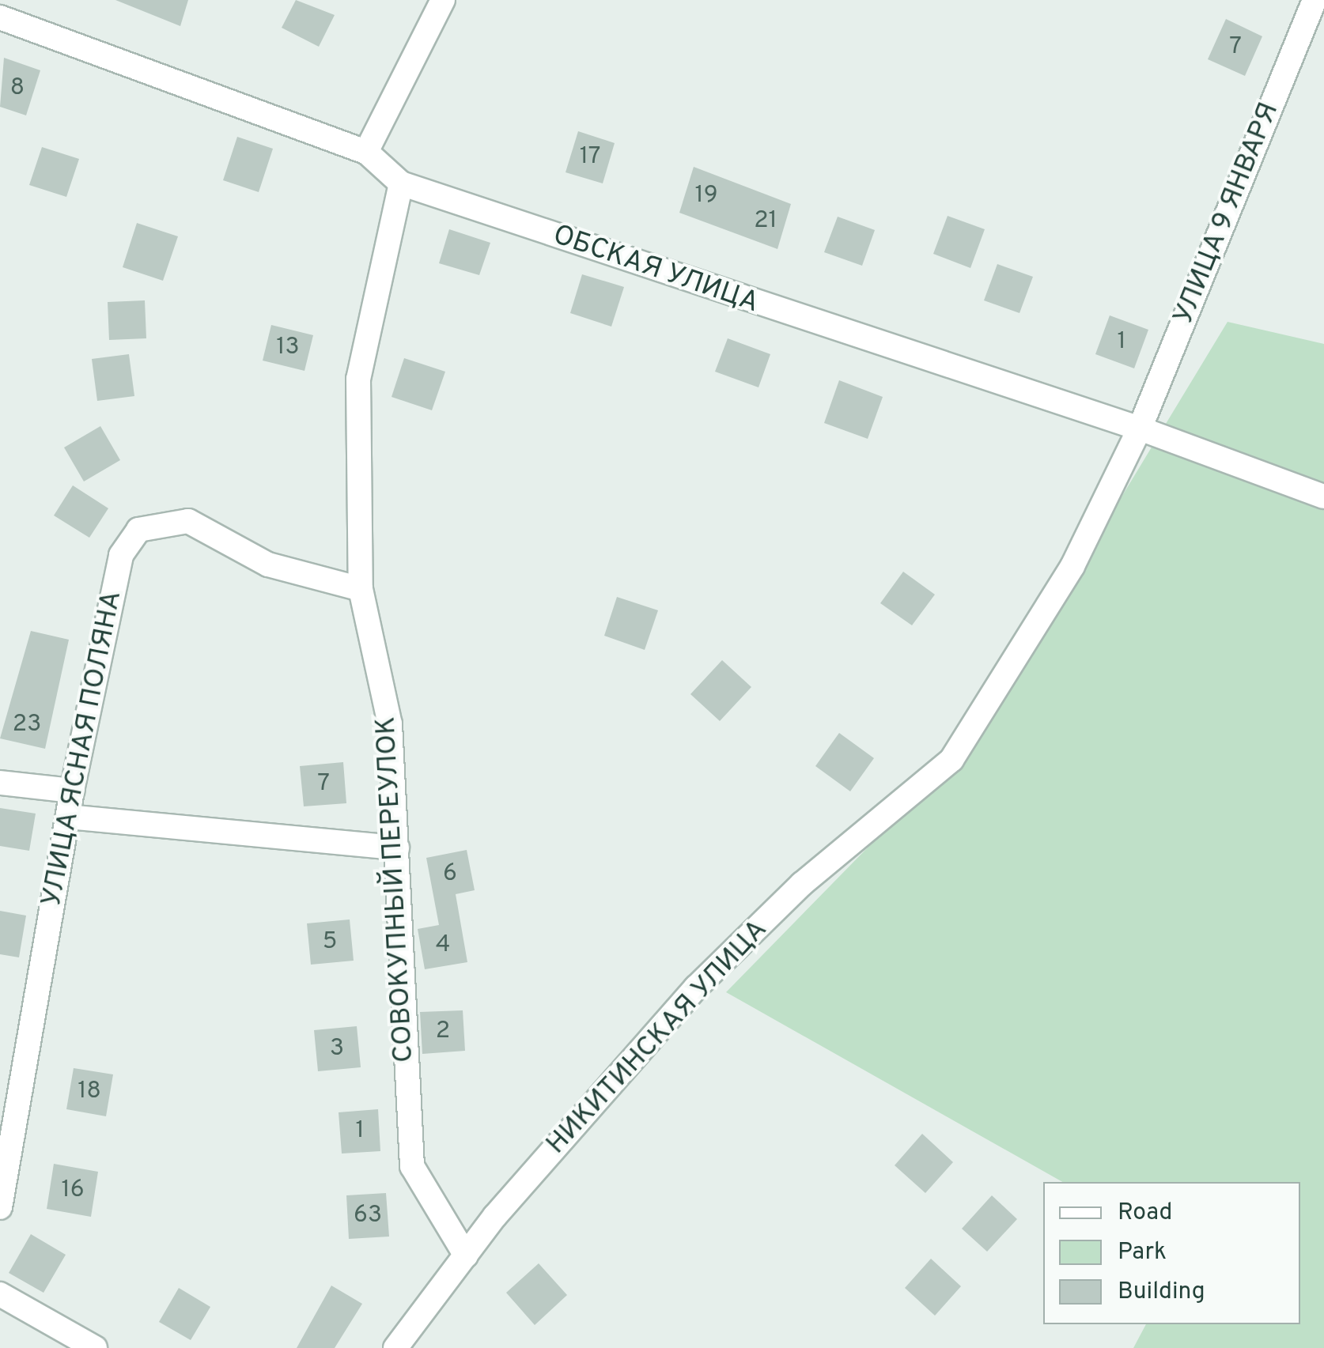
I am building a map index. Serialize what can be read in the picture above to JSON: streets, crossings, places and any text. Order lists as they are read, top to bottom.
{
  "streets": {
    "street": [
      "УЛИЦА 9 ЯНВАРЯ",
      "ОБСКАЯ УЛИЦА",
      "УЛИЦА ЯСНАЯ ПОЛЯНА",
      "СОВОКУПНЫЙ ПЕРЕУЛОК",
      "НИКИТИНСКАЯ УЛИЦА"
    ]
  },
  "crossings": [
    ["УЛИЦА 9 ЯНВАРЯ", "ОБСКАЯ УЛИЦА"],
    ["УЛИЦА 9 ЯНВАРЯ", "НИКИТИНСКАЯ УЛИЦА"],
    ["ОБСКАЯ УЛИЦА", "СОВОКУПНЫЙ ПЕРЕУЛОК"],
    ["ОБСКАЯ УЛИЦА", "НИКИТИНСКАЯ УЛИЦА"],
    ["УЛИЦА ЯСНАЯ ПОЛЯНА", "СОВОКУПНЫЙ ПЕРЕУЛОК"],
    ["СОВОКУПНЫЙ ПЕРЕУЛОК", "НИКИТИНСКАЯ УЛИЦА"]
  ],
  "house_numbers": [
    "7",
    "8",
    "17",
    "19",
    "21",
    "1",
    "13",
    "23",
    "7",
    "6",
    "5",
    "4",
    "2",
    "3",
    "18",
    "1",
    "16",
    "63"
  ],
  "legend": ["Road", "Park", "Building"]
}
